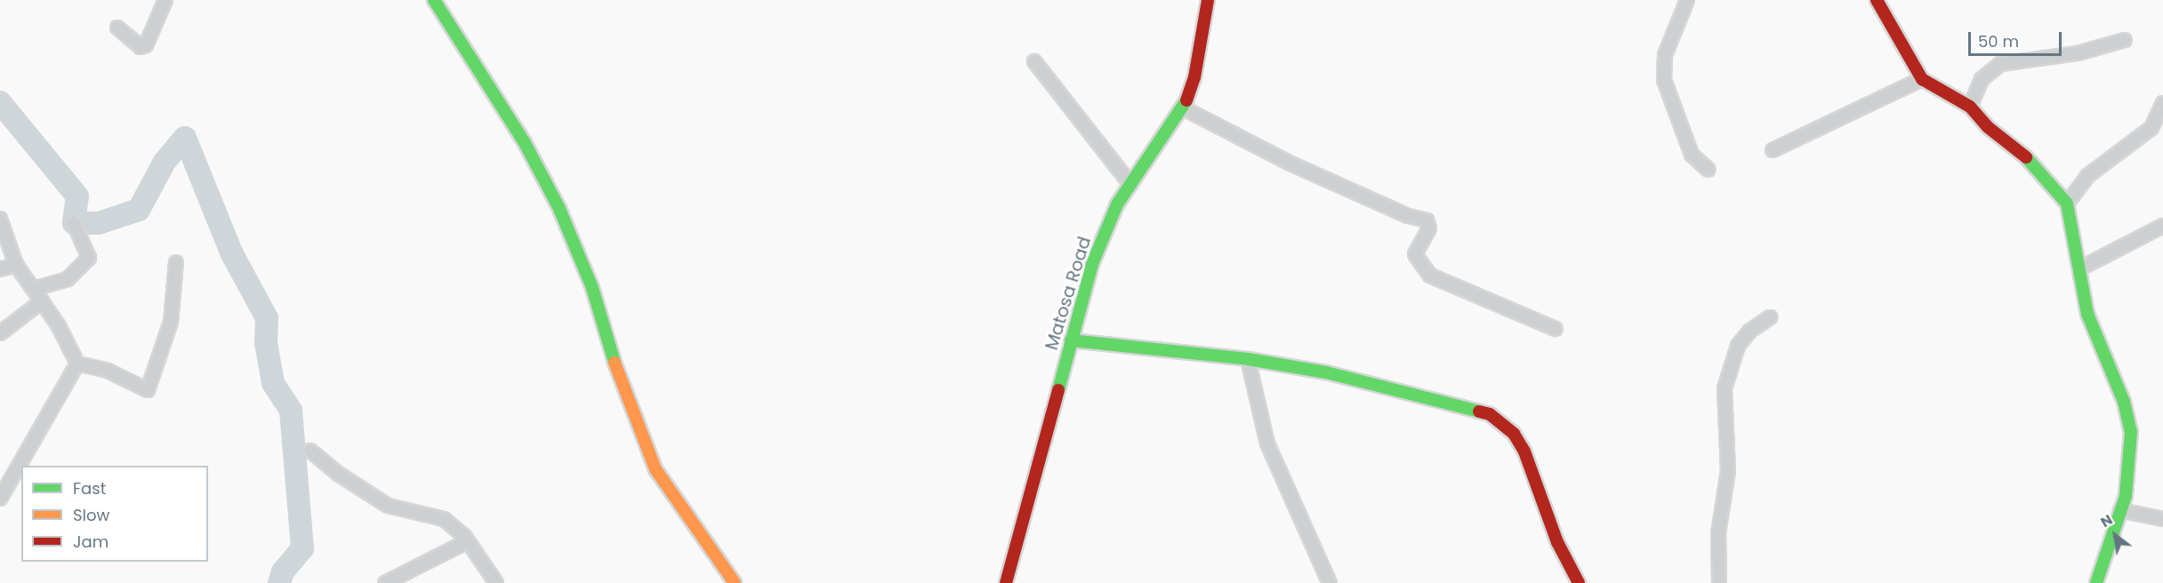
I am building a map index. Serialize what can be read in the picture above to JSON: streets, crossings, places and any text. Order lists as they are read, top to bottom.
{
  "streets": {
    "street": ["Matosa Road"]
  },
  "legend": ["Fast", "Slow", "Jam"],
  "scale_bar": "50 m",
  "north": "top left"
}
